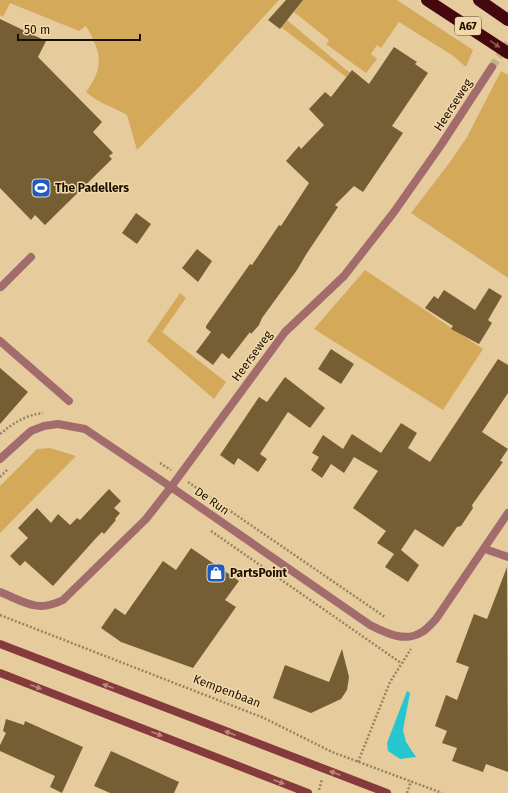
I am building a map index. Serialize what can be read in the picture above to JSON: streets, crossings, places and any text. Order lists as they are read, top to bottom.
{
  "streets": {
    "highway": ["A67"],
    "street": ["Heerseweg", "De Run"],
    "path": ["Kempenbaan"]
  },
  "crossings": [
    ["Heerseweg", "De Run"]
  ],
  "places": {
    "sports": ["The Padellers"],
    "shop": ["PartsPoint"]
  },
  "scale_bar": "50 m"
}
